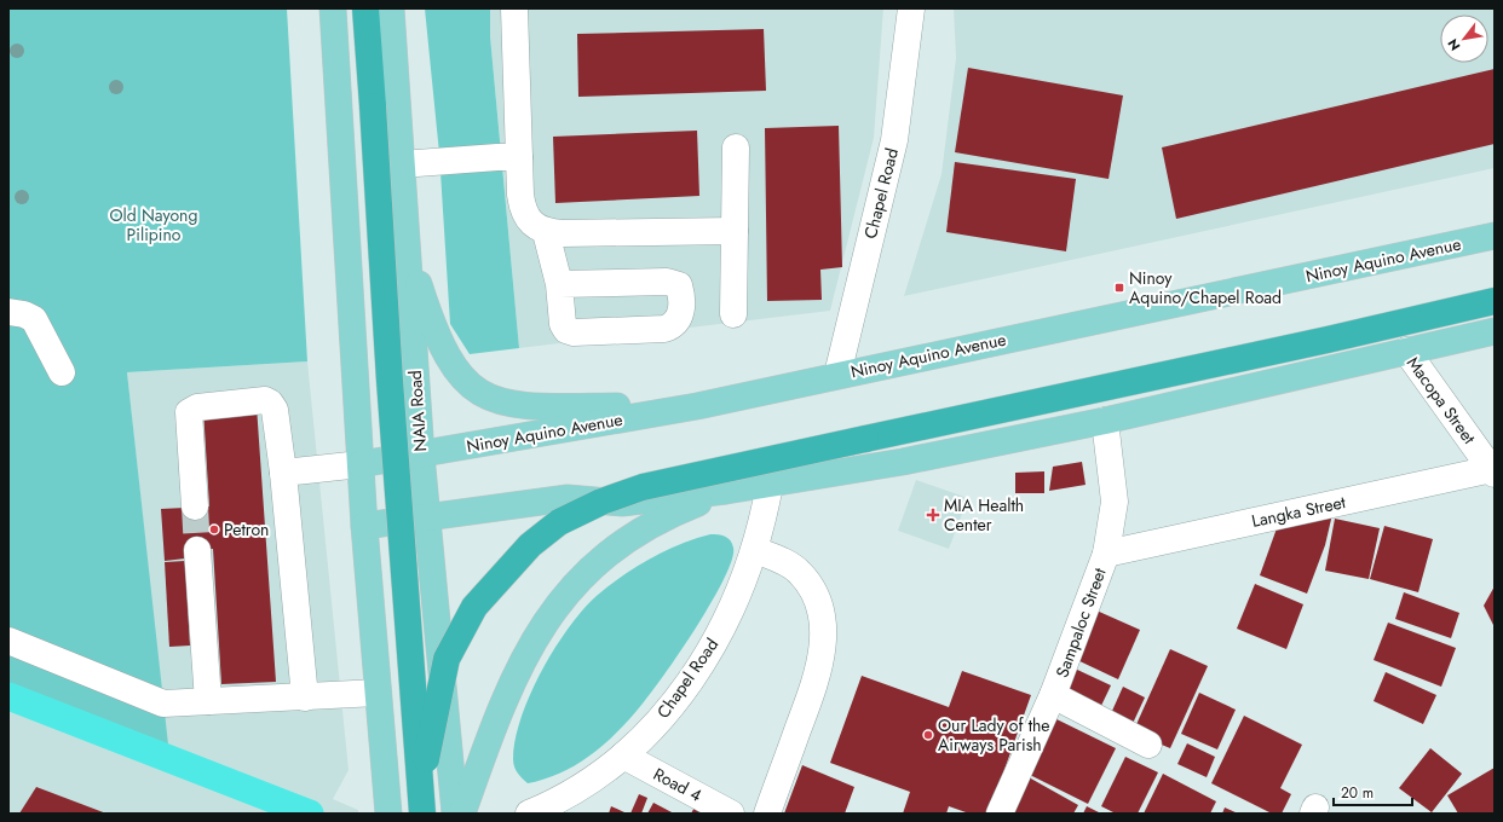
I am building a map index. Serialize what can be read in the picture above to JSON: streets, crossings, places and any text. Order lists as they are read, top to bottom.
{
  "streets": {
    "main road": ["Ninoy Aquino Avenue", "NAIA Road"],
    "street": [
      "Chapel Road",
      "Macopa Street",
      "Langka Street",
      "Sampaloc Street",
      "Road 4"
    ]
  },
  "crossings": [
    ["Chapel Road", "Ninoy Aquino Avenue"],
    ["Chapel Road", "Road 4"],
    ["Ninoy Aquino Avenue", "NAIA Road"],
    ["Macopa Street", "Langka Street"],
    ["Langka Street", "Sampaloc Street"]
  ],
  "parks": ["Old Nayong Pilipino"],
  "places": {
    "transit": ["Ninoy Aquino/Chapel Road"],
    "health": ["MIA Health Center"],
    "other": ["Petron", "Our Lady of the Airways Parish"]
  },
  "scale_bar": "20 m",
  "north": "bottom left"
}
